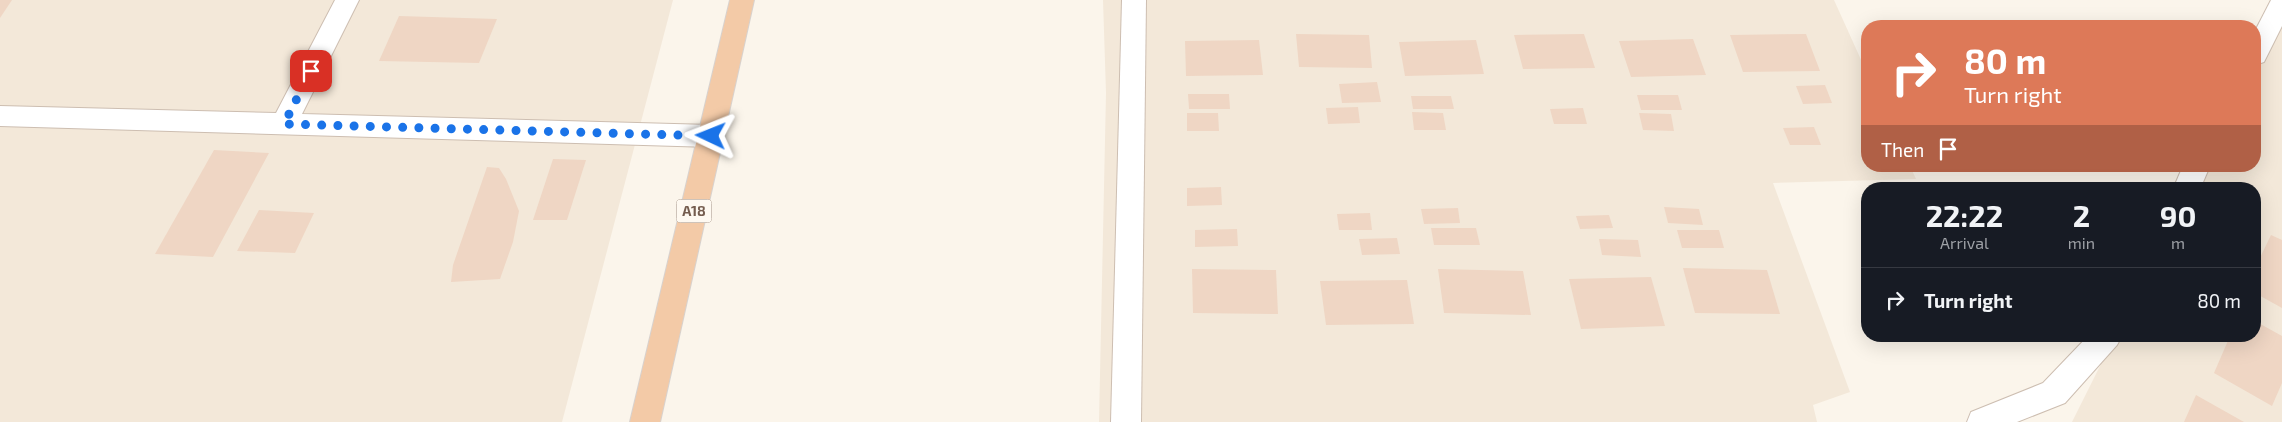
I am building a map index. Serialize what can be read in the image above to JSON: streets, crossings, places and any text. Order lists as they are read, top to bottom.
{
  "streets": {
    "highway": ["A18"]
  },
  "page": {
    "turn": ["80 m", "Turn right"],
    "then": "Then",
    "eta": [
      "22:22",
      "Arrival",
      "2",
      "min",
      "90",
      "m"
    ],
    "list": [
      {
        "name": "Turn right",
        "value": "80 m"
      }
    ]
  }
}
